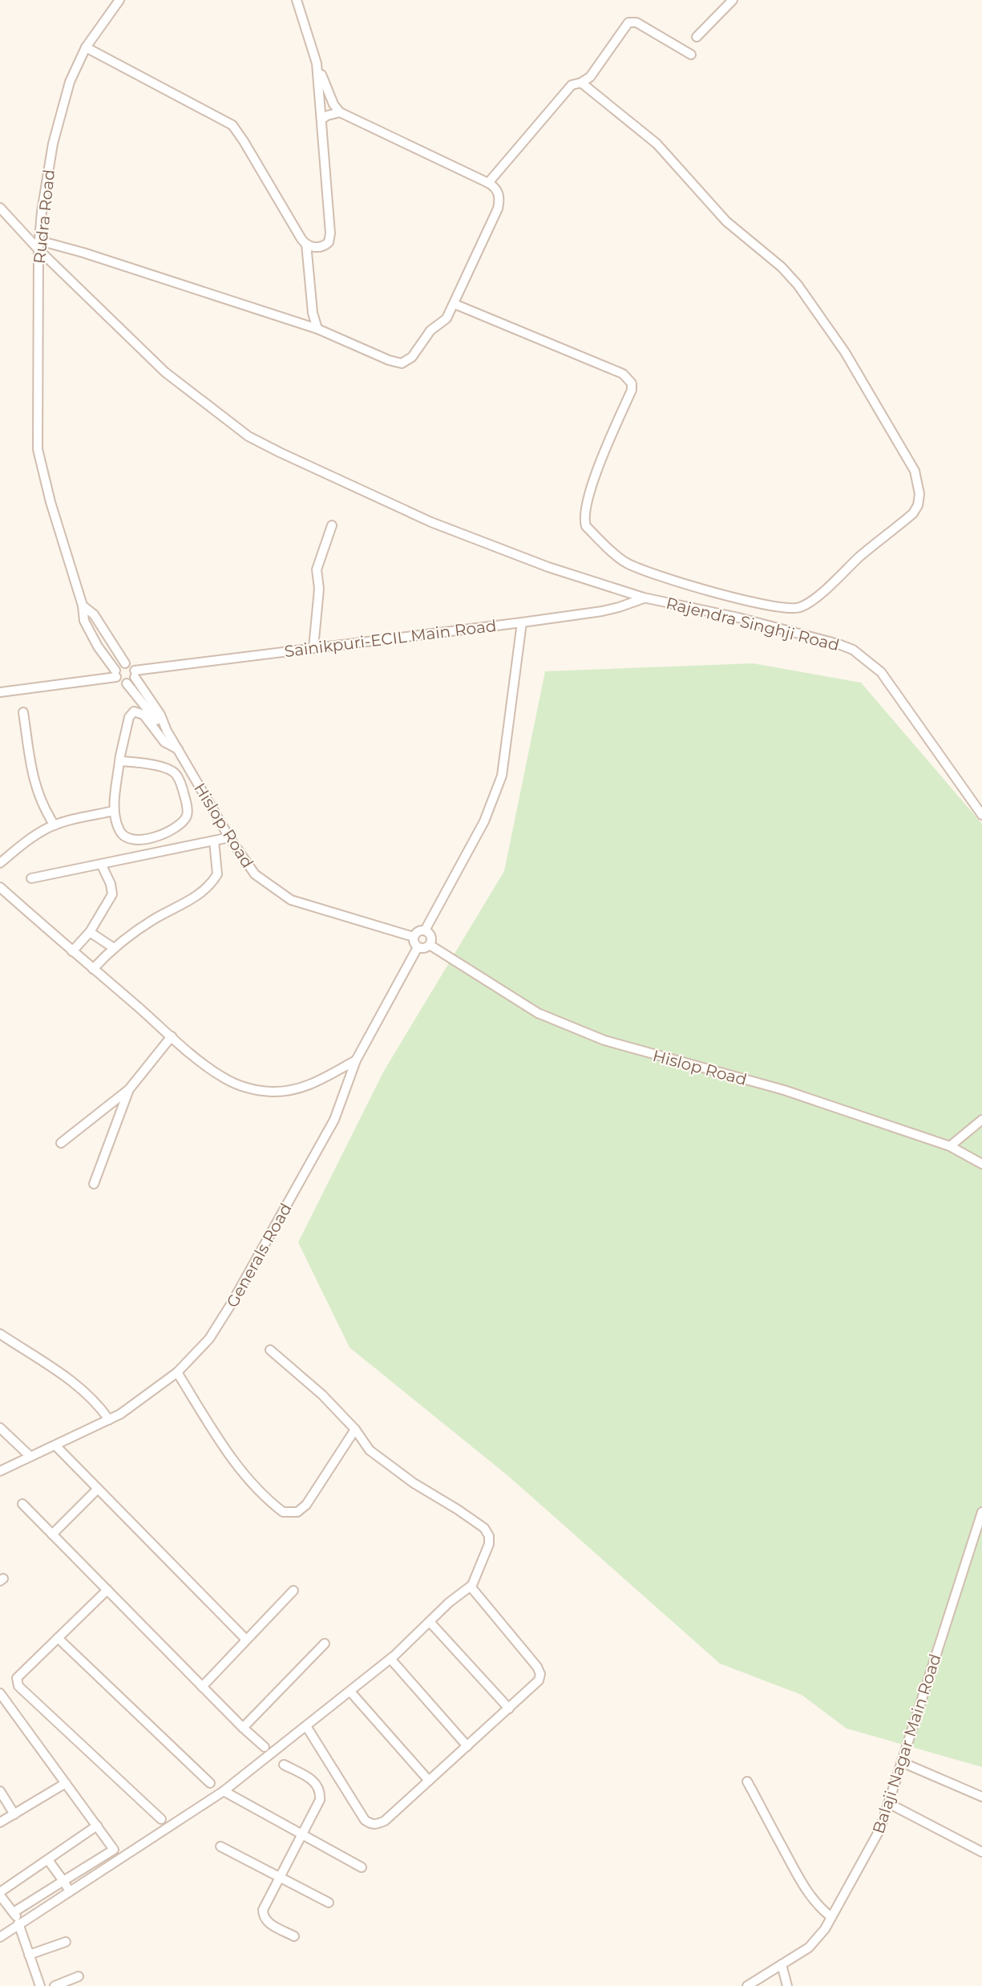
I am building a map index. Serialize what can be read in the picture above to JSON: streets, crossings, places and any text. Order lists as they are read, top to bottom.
{
  "streets": {
    "street": [
      "Rudra Road",
      "Rajendra Singhji Road",
      "Sainikpuri-ECIL Main Road",
      "Hislop Road",
      "Generals Road",
      "Balaji Nagar Main Road"
    ]
  },
  "crossings": [
    ["Rudra Road", "Rajendra Singhji Road"],
    ["Rajendra Singhji Road", "Sainikpuri-ECIL Main Road"],
    ["Sainikpuri-ECIL Main Road", "Hislop Road"],
    ["Hislop Road", "Generals Road"]
  ]
}
